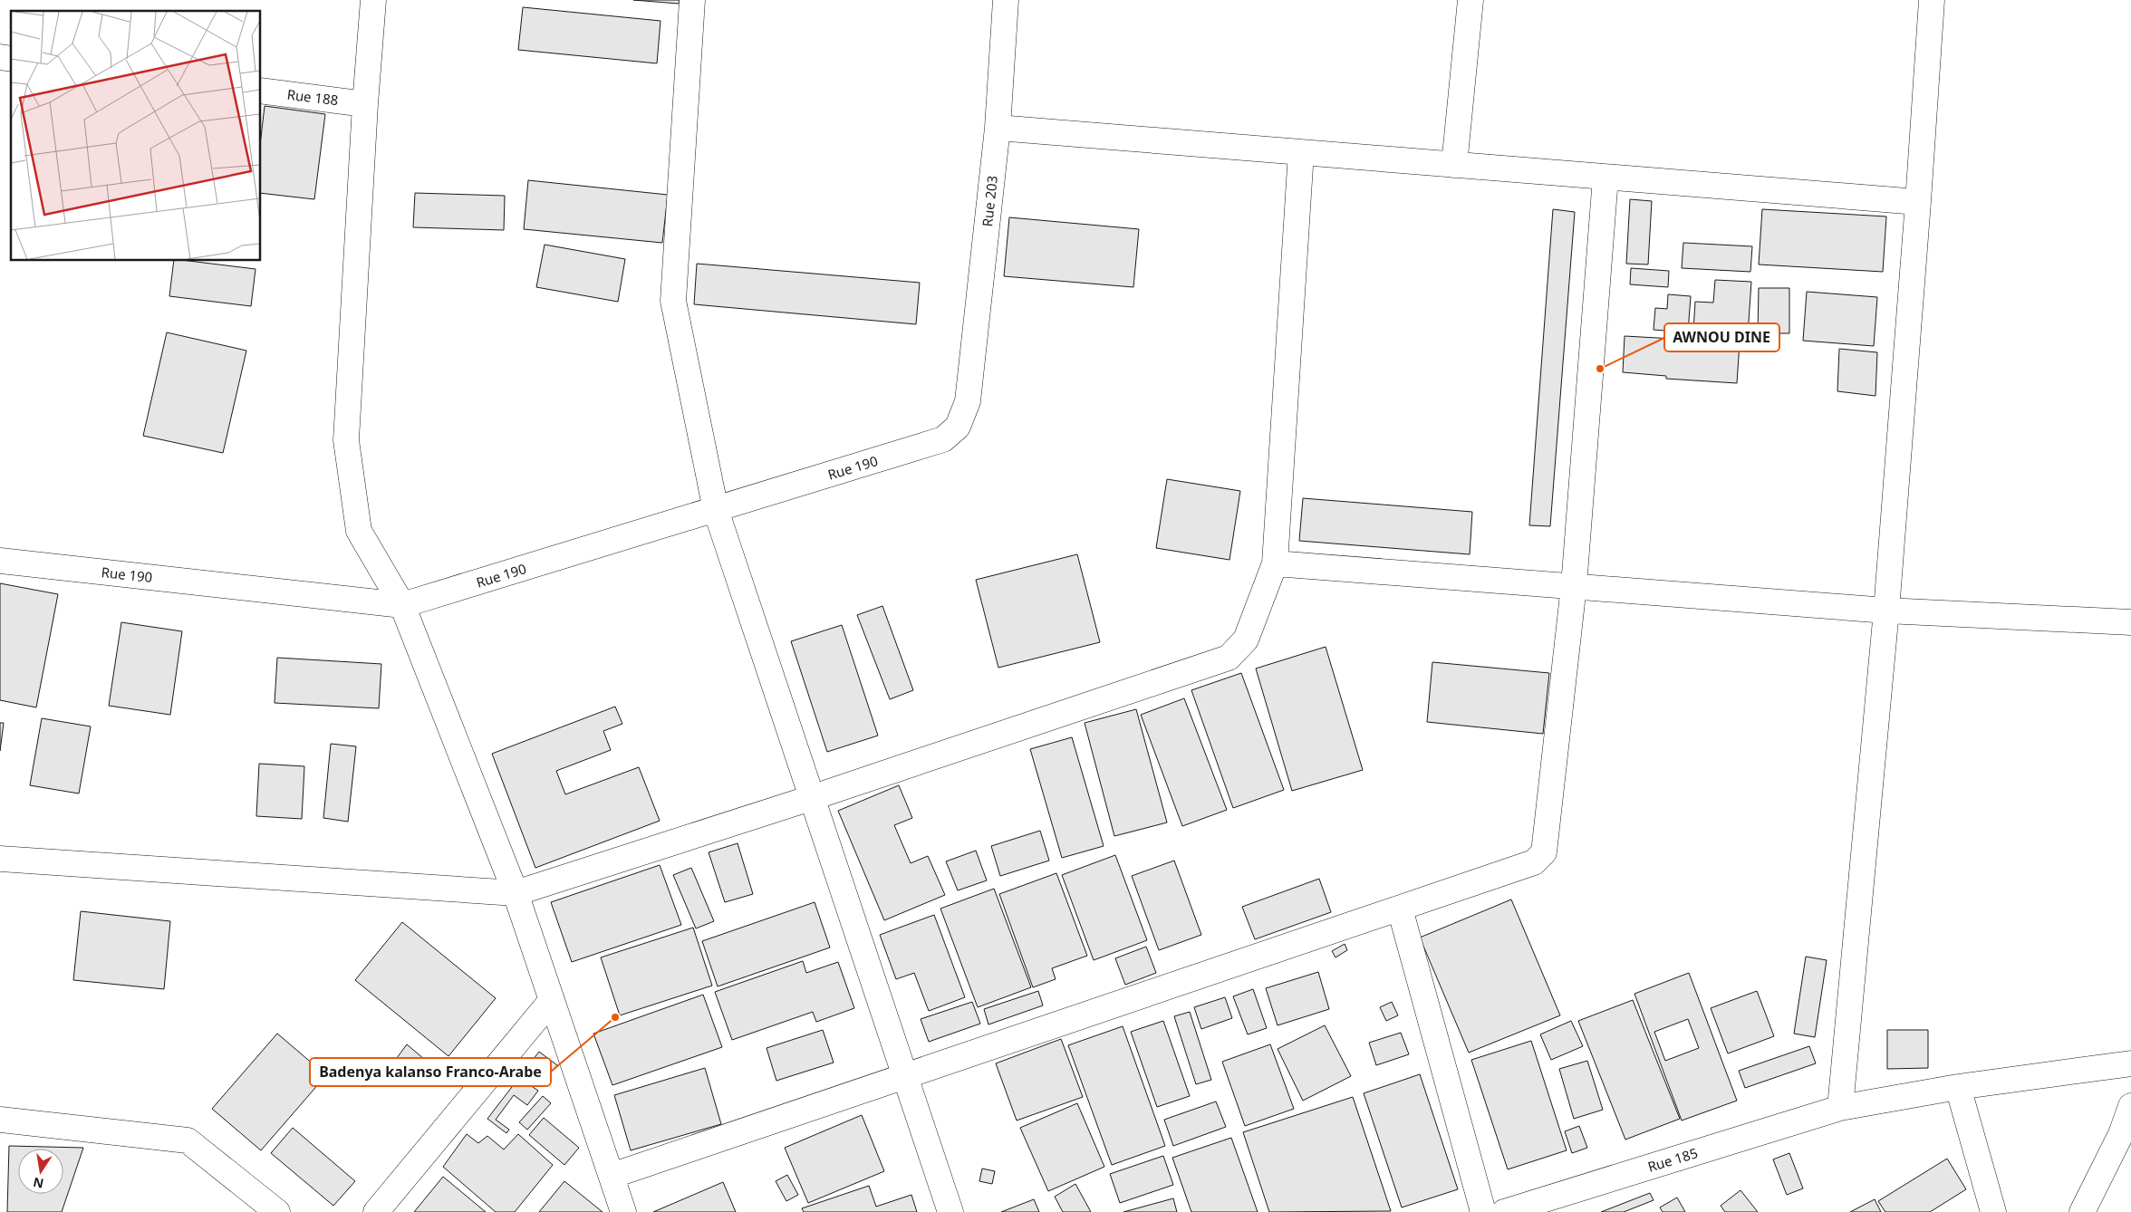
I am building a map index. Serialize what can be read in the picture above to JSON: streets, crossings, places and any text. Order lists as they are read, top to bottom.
{
  "streets": {
    "street": [
      "Rue 188",
      "Rue 203",
      "Rue 190",
      "Rue 185"
    ]
  },
  "crossings": [
    ["Rue 203", "Rue 190"]
  ],
  "places": ["AWNOU DINE", "Badenya kalanso Franco-Arabe"],
  "north": "bottom"
}
